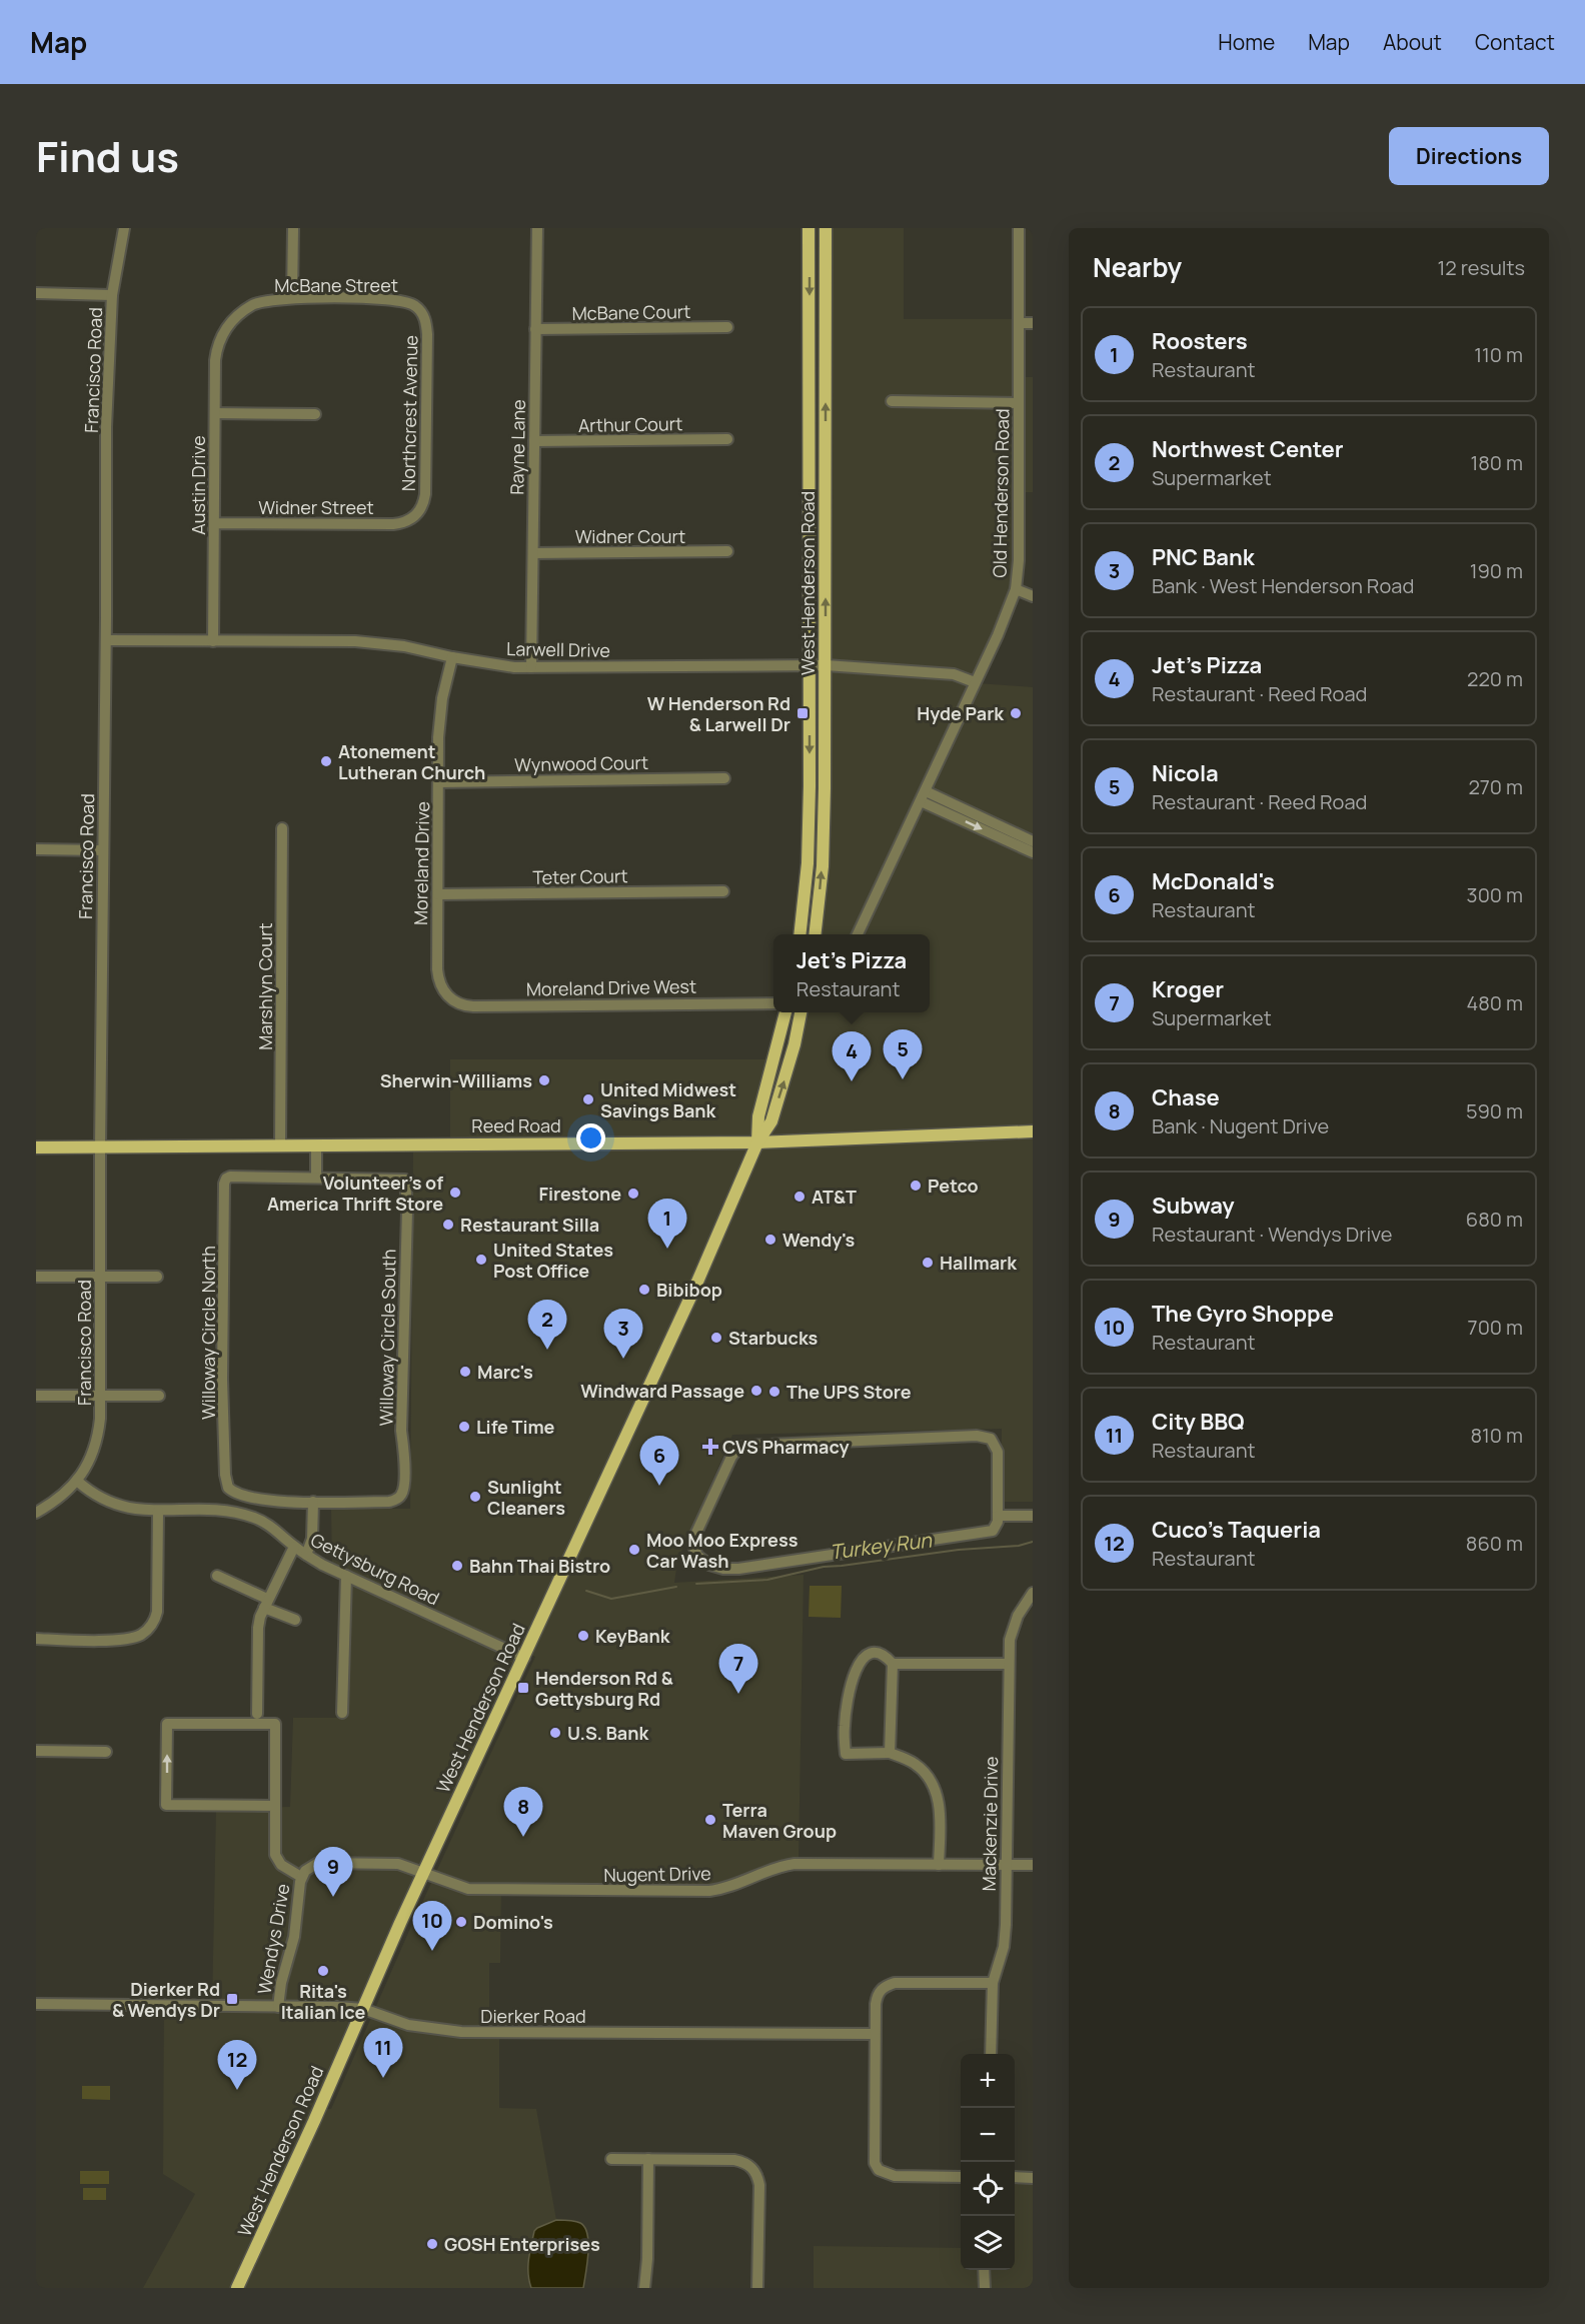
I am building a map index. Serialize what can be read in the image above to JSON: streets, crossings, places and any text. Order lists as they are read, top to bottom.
{
  "streets": {
    "main road": ["West Henderson Road", "Reed Road"],
    "street": [
      "McBane Street",
      "McBane Court",
      "Francisco Road",
      "Northcrest Avenue",
      "Arthur Court",
      "Rayne Lane",
      "Austin Drive",
      "Old Henderson Road",
      "Widner Street",
      "Widner Court",
      "Larwell Drive",
      "Wynwood Court",
      "Moreland Drive",
      "Teter Court",
      "Marshlyn Court",
      "Moreland Drive West",
      "Willoway Circle North",
      "Willoway Circle South",
      "Gettysburg Road",
      "Mackenzie Drive",
      "Nugent Drive",
      "Wendys Drive",
      "Dierker Road"
    ]
  },
  "crossings": [
    ["McBane Street", "Northcrest Avenue"],
    ["McBane Street", "Austin Drive"],
    ["McBane Court", "Rayne Lane"],
    ["Francisco Road", "Larwell Drive"],
    ["Francisco Road", "Reed Road"],
    ["Francisco Road", "Gettysburg Road"],
    ["Northcrest Avenue", "Widner Street"],
    ["Arthur Court", "Rayne Lane"],
    ["Rayne Lane", "Widner Court"],
    ["Rayne Lane", "Larwell Drive"],
    ["Austin Drive", "Widner Street"],
    ["Austin Drive", "Larwell Drive"],
    ["Old Henderson Road", "Larwell Drive"],
    ["West Henderson Road", "Larwell Drive"],
    ["West Henderson Road", "Reed Road"],
    ["West Henderson Road", "Gettysburg Road"],
    ["West Henderson Road", "Nugent Drive"],
    ["West Henderson Road", "Wendys Drive"],
    ["West Henderson Road", "Dierker Road"],
    ["Larwell Drive", "Moreland Drive"],
    ["Wynwood Court", "Moreland Drive"],
    ["Moreland Drive", "Teter Court"],
    ["Moreland Drive", "Moreland Drive West"],
    ["Marshlyn Court", "Reed Road"],
    ["Willoway Circle North", "Willoway Circle South"],
    ["Mackenzie Drive", "Nugent Drive"],
    ["Nugent Drive", "Wendys Drive"],
    ["Wendys Drive", "Dierker Road"]
  ],
  "water": ["Turkey Run"],
  "places": {
    "transit": ["W Henderson Rd & Larwell Dr", "Henderson Rd & Gettysburg Rd", "Dierker Rd & Wendys Dr"],
    "other": [
      "Hyde Park",
      "Atonement Lutheran Church",
      "Sherwin-Williams",
      "United Midwest Savings Bank",
      "Petco",
      "Volunteer's of America Thrift Store",
      "Firestone",
      "AT&T",
      "Restaurant Silla",
      "Wendy's",
      "United States Post Office",
      "Hallmark",
      "Bibibop",
      "Starbucks",
      "Marc's",
      "Windward Passage",
      "The UPS Store",
      "Life Time",
      "Sunlight Cleaners",
      "Moo Moo Express Car Wash",
      "Bahn Thai Bistro",
      "KeyBank",
      "U.S. Bank",
      "Terra Maven Group",
      "Domino's",
      "Rita's Italian Ice",
      "GOSH Enterprises"
    ],
    "health": ["CVS Pharmacy"]
  },
  "page": {
    "header": "Map",
    "nav": [
      "Home",
      "Map",
      "About",
      "Contact"
    ],
    "title": "Find us",
    "buttons": "Directions",
    "heading": ["Nearby", "12 results"],
    "list": [
      {
        "mark": "1",
        "name": "Roosters",
        "note": "Restaurant",
        "value": "110 m"
      },
      {
        "mark": "2",
        "name": "Northwest Center",
        "note": "Supermarket",
        "value": "180 m"
      },
      {
        "mark": "3",
        "name": "PNC Bank",
        "note": "Bank · West Henderson Road",
        "value": "190 m"
      },
      {
        "mark": "4",
        "name": "Jet's Pizza",
        "note": "Restaurant · Reed Road",
        "value": "220 m"
      },
      {
        "mark": "5",
        "name": "Nicola",
        "note": "Restaurant · Reed Road",
        "value": "270 m"
      },
      {
        "mark": "6",
        "name": "McDonald's",
        "note": "Restaurant",
        "value": "300 m"
      },
      {
        "mark": "7",
        "name": "Kroger",
        "note": "Supermarket",
        "value": "480 m"
      },
      {
        "mark": "8",
        "name": "Chase",
        "note": "Bank · Nugent Drive",
        "value": "590 m"
      },
      {
        "mark": "9",
        "name": "Subway",
        "note": "Restaurant · Wendys Drive",
        "value": "680 m"
      },
      {
        "mark": "10",
        "name": "The Gyro Shoppe",
        "note": "Restaurant",
        "value": "700 m"
      },
      {
        "mark": "11",
        "name": "City BBQ",
        "note": "Restaurant",
        "value": "810 m"
      },
      {
        "mark": "12",
        "name": "Cuco's Taqueria",
        "note": "Restaurant",
        "value": "860 m"
      }
    ],
    "popup": ["Jet's Pizza", "Restaurant"],
    "pins": [
      "5",
      "4",
      "1",
      "2",
      "3",
      "6",
      "7",
      "8",
      "9",
      "10",
      "11",
      "12"
    ],
    "map_buttons": ["+", "−"]
  }
}
